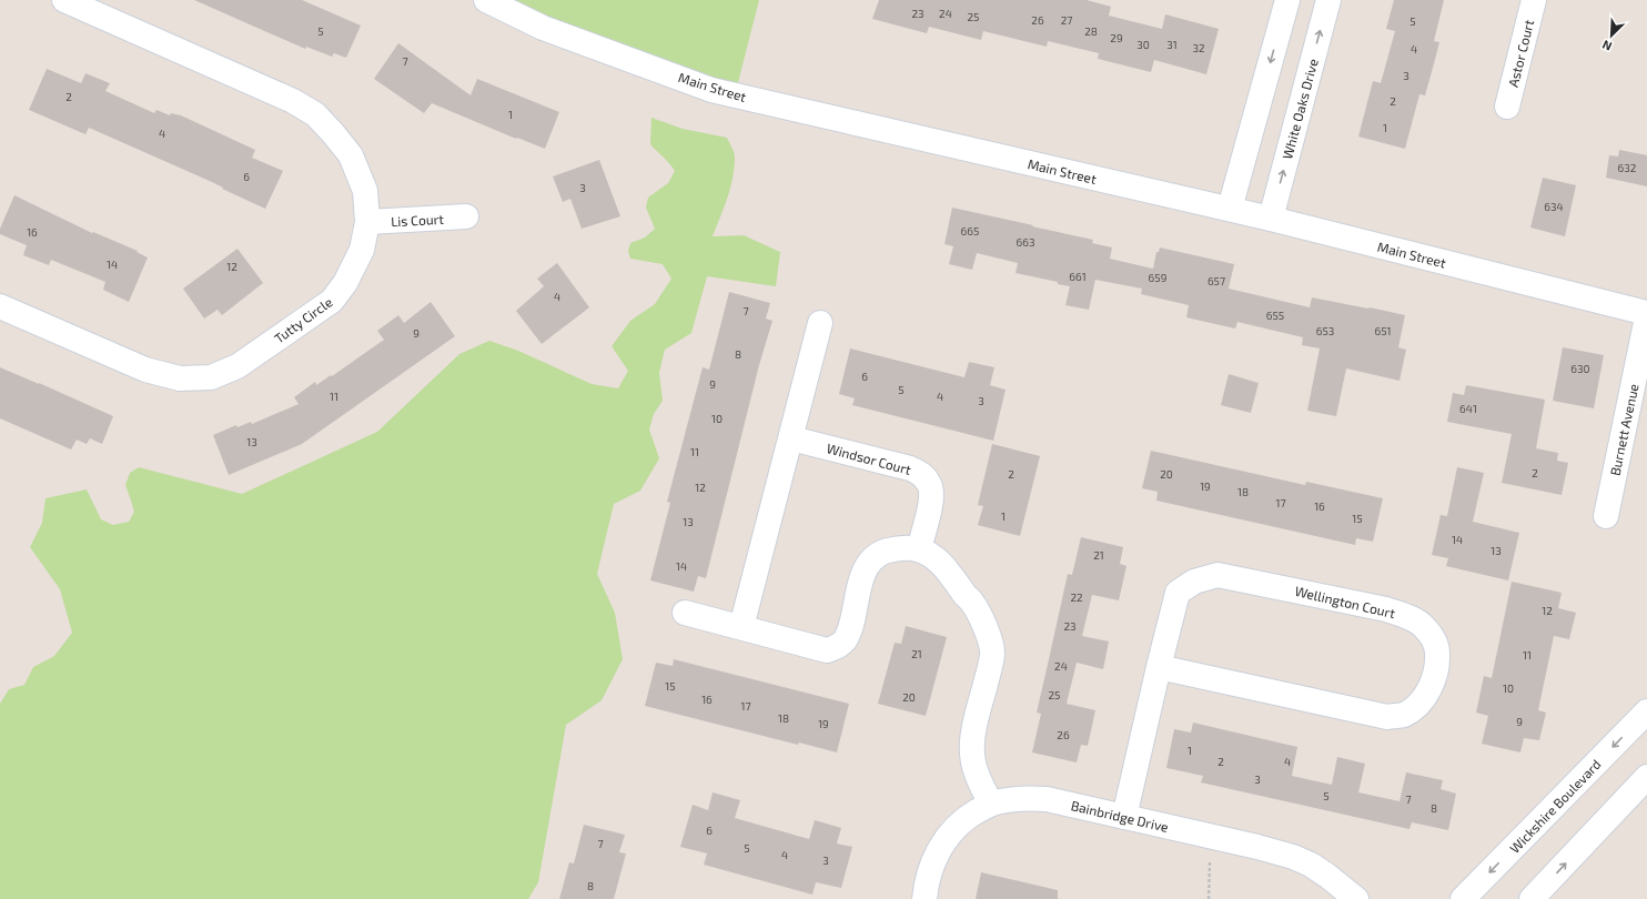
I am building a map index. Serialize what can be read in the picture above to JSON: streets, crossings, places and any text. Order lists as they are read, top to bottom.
{
  "streets": {
    "street": [
      "Astor Court",
      "Main Street",
      "White Oaks Drive",
      "Lis Court",
      "Tutty Circle",
      "Burnett Avenue",
      "Windsor Court",
      "Wellington Court",
      "Wickshire Boulevard",
      "Bainbridge Drive"
    ]
  },
  "crossings": [
    ["Main Street", "White Oaks Drive"],
    ["Lis Court", "Tutty Circle"],
    ["Wellington Court", "Bainbridge Drive"]
  ],
  "house_numbers": [
    "23",
    "24",
    "25",
    "26",
    "27",
    "5",
    "5",
    "28",
    "29",
    "30",
    "31",
    "32",
    "4",
    "7",
    "3",
    "2",
    "2",
    "1",
    "1",
    "4",
    "632",
    "6",
    "3",
    "634",
    "665",
    "16",
    "663",
    "14",
    "12",
    "661",
    "659",
    "657",
    "4",
    "7",
    "655",
    "653",
    "651",
    "9",
    "8",
    "630",
    "6",
    "9",
    "5",
    "11",
    "4",
    "3",
    "641",
    "10",
    "13",
    "11",
    "2",
    "2",
    "20",
    "19",
    "12",
    "18",
    "17",
    "16",
    "1",
    "15",
    "13",
    "14",
    "13",
    "21",
    "14",
    "22",
    "12",
    "23",
    "21",
    "11",
    "24",
    "15",
    "10",
    "25",
    "20",
    "16",
    "17",
    "18",
    "9",
    "19",
    "26",
    "1",
    "2",
    "4",
    "3",
    "5",
    "7",
    "8",
    "6",
    "7",
    "5",
    "4",
    "3",
    "8"
  ],
  "north": "bottom left"
}
